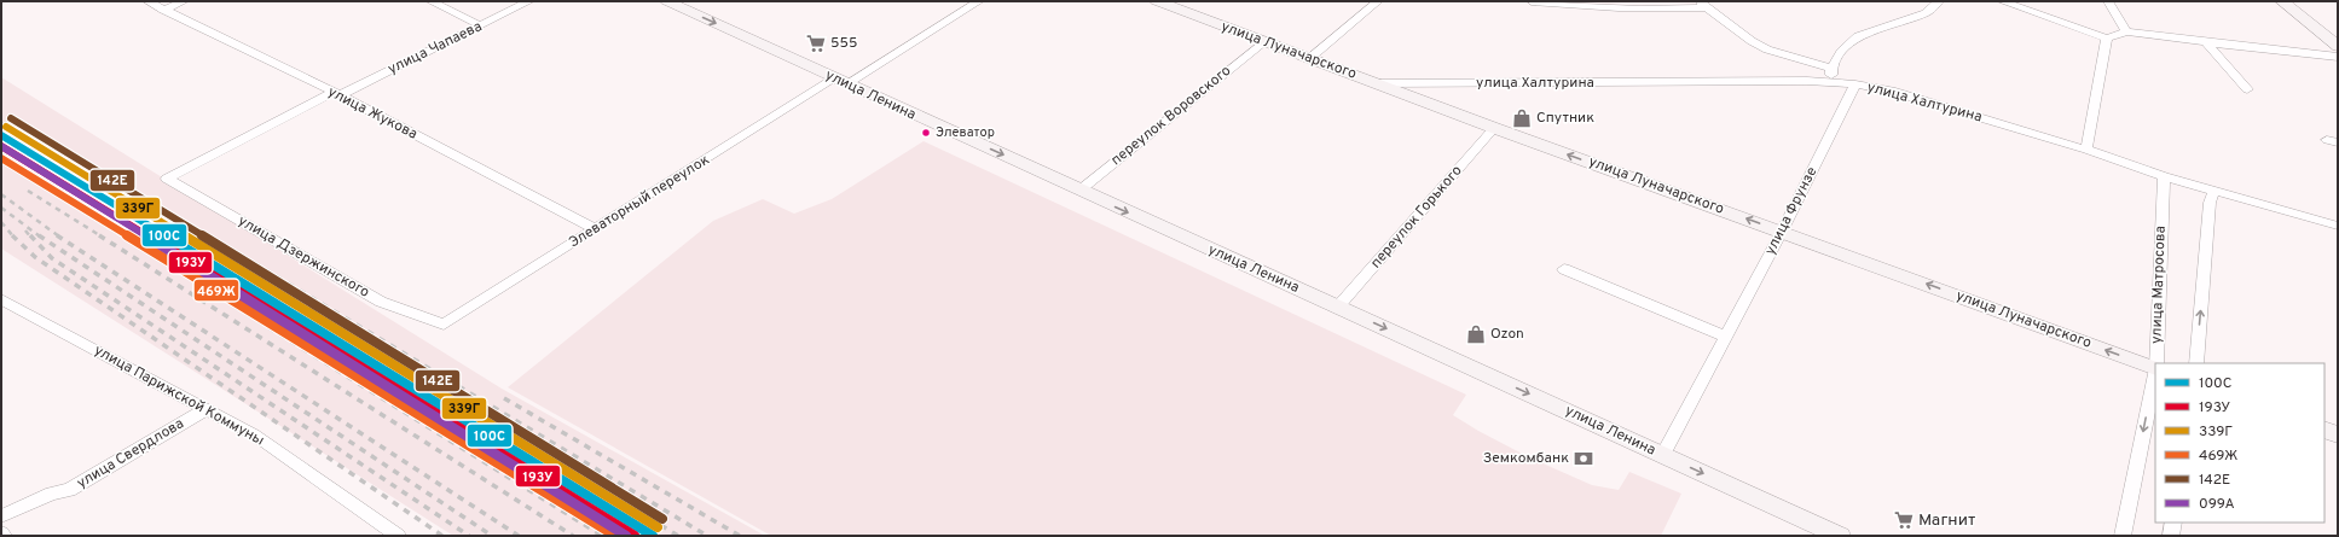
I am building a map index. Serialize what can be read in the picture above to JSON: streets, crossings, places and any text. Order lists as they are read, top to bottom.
{
  "streets": {
    "main road": ["улица Луначарского", "улица Ленина"],
    "street": [
      "улица Чапаева",
      "улица Халтурина",
      "улица Жукова",
      "переулок Воровского",
      "Элеваторный переулок",
      "улица Фрунзе",
      "переулок Горького",
      "улица Дзержинского",
      "улица Матросова",
      "улица Парижской Коммуны",
      "улица Свердлова"
    ]
  },
  "crossings": [
    ["улица Чапаева", "улица Жукова"],
    ["улица Чапаева", "улица Дзержинского"],
    ["улица Луначарского", "улица Халтурина"],
    ["улица Луначарского", "переулок Воровского"],
    ["улица Луначарского", "улица Фрунзе"],
    ["улица Луначарского", "переулок Горького"],
    ["улица Халтурина", "улица Фрунзе"],
    ["улица Халтурина", "улица Матросова"],
    ["улица Ленина", "переулок Воровского"],
    ["улица Ленина", "Элеваторный переулок"],
    ["улица Ленина", "улица Фрунзе"],
    ["улица Ленина", "переулок Горького"],
    ["улица Жукова", "Элеваторный переулок"],
    ["Элеваторный переулок", "улица Дзержинского"],
    ["улица Парижской Коммуны", "улица Свердлова"]
  ],
  "one_way": ["улица Луначарского", "улица Ленина", "улица Матросова"],
  "places": {
    "supermarket": ["555", "Магнит"],
    "shop": ["Спутник", "Ozon"],
    "other": ["Элеватор"],
    "bank": ["Земкомбанк"]
  },
  "lines": [
    "transit line 142Е",
    "transit line 339Г",
    "transit line 100C",
    "transit line 193У",
    "transit line 099А",
    "transit line 469Ж"
  ],
  "legend": [
    "100C",
    "193У",
    "339Г",
    "469Ж",
    "142Е",
    "099А"
  ]
}
